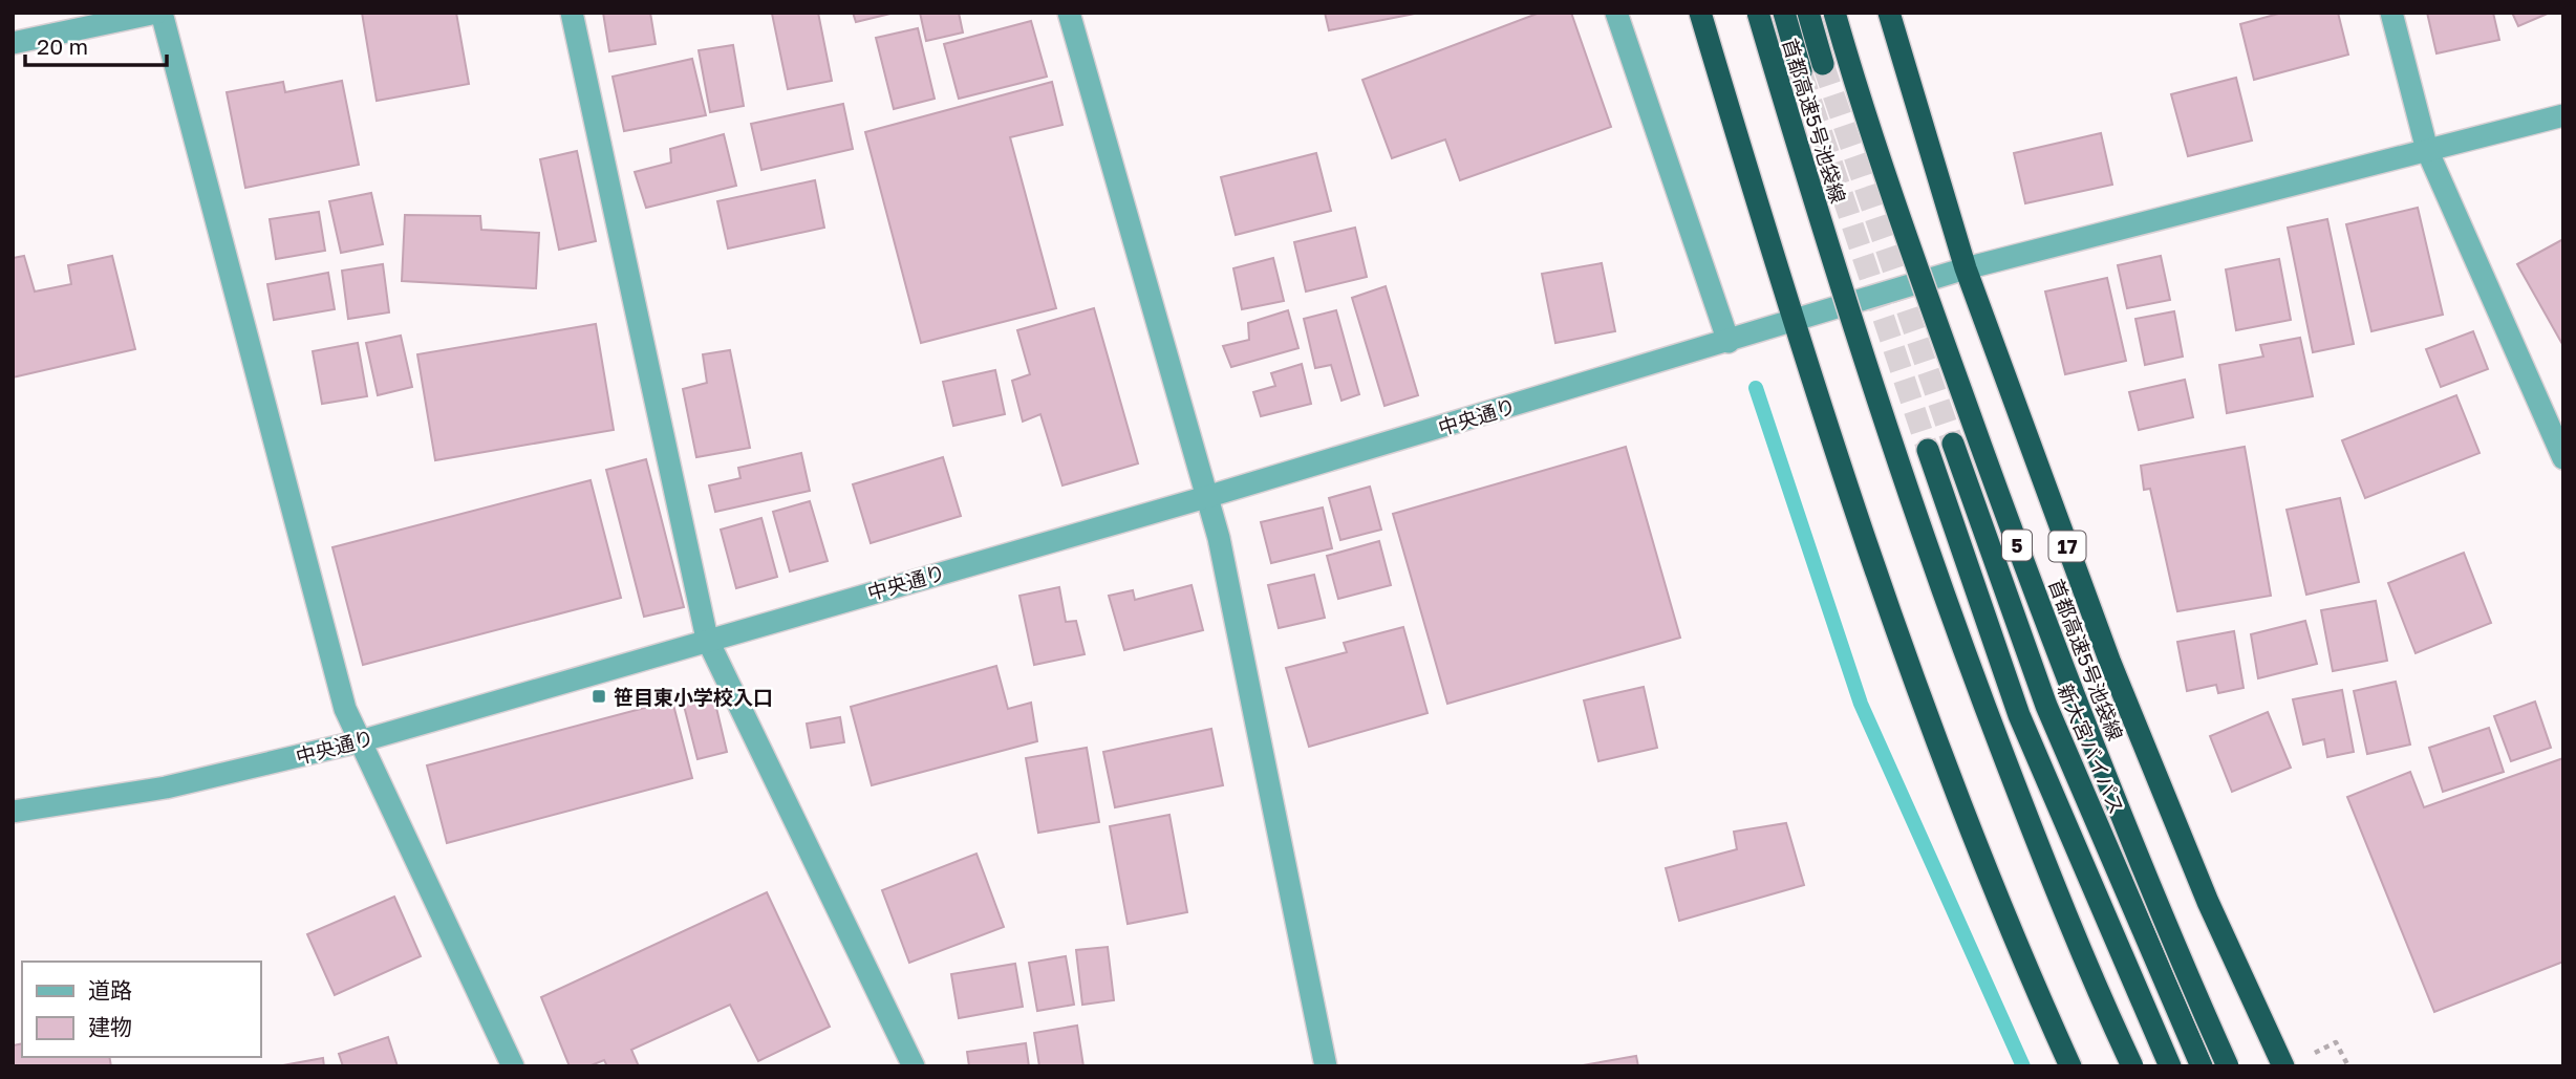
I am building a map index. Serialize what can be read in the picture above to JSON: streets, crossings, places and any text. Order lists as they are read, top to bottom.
{
  "streets": {
    "highway": [
      "首都高速5号池袋線",
      "5",
      "17",
      "新大宮バイパス"
    ],
    "street": ["中央通り"]
  },
  "crossings": [
    ["中央通り", "17"]
  ],
  "places": {
    "transit": ["笹目東小学校入口"]
  },
  "legend": ["道路", "建物"],
  "scale_bar": "20 m"
}
